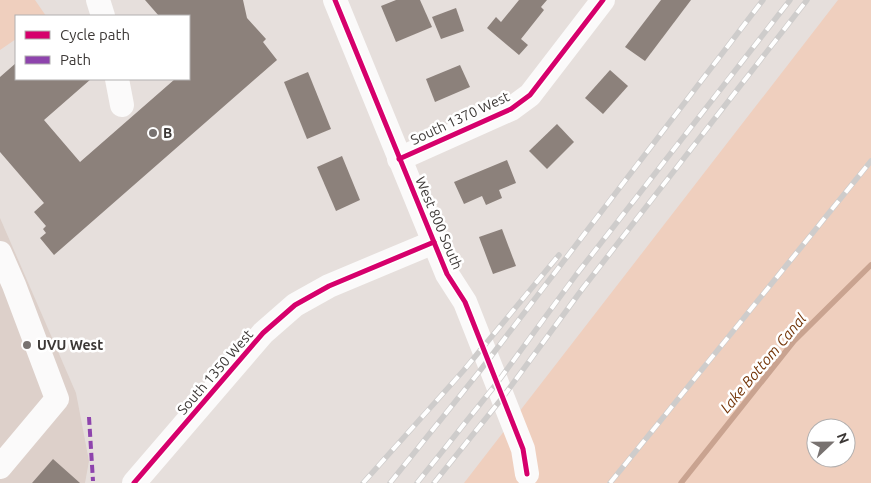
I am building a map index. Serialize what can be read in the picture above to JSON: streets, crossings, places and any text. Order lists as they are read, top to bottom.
{
  "streets": {
    "street": ["South 1370 West", "West 800 South", "South 1350 West"]
  },
  "crossings": [
    ["South 1370 West", "West 800 South"],
    ["West 800 South", "South 1350 West"]
  ],
  "water": ["Lake Bottom Canal"],
  "places": ["B", "UVU West"],
  "legend": ["Cycle path", "Path"],
  "north": "right"
}
